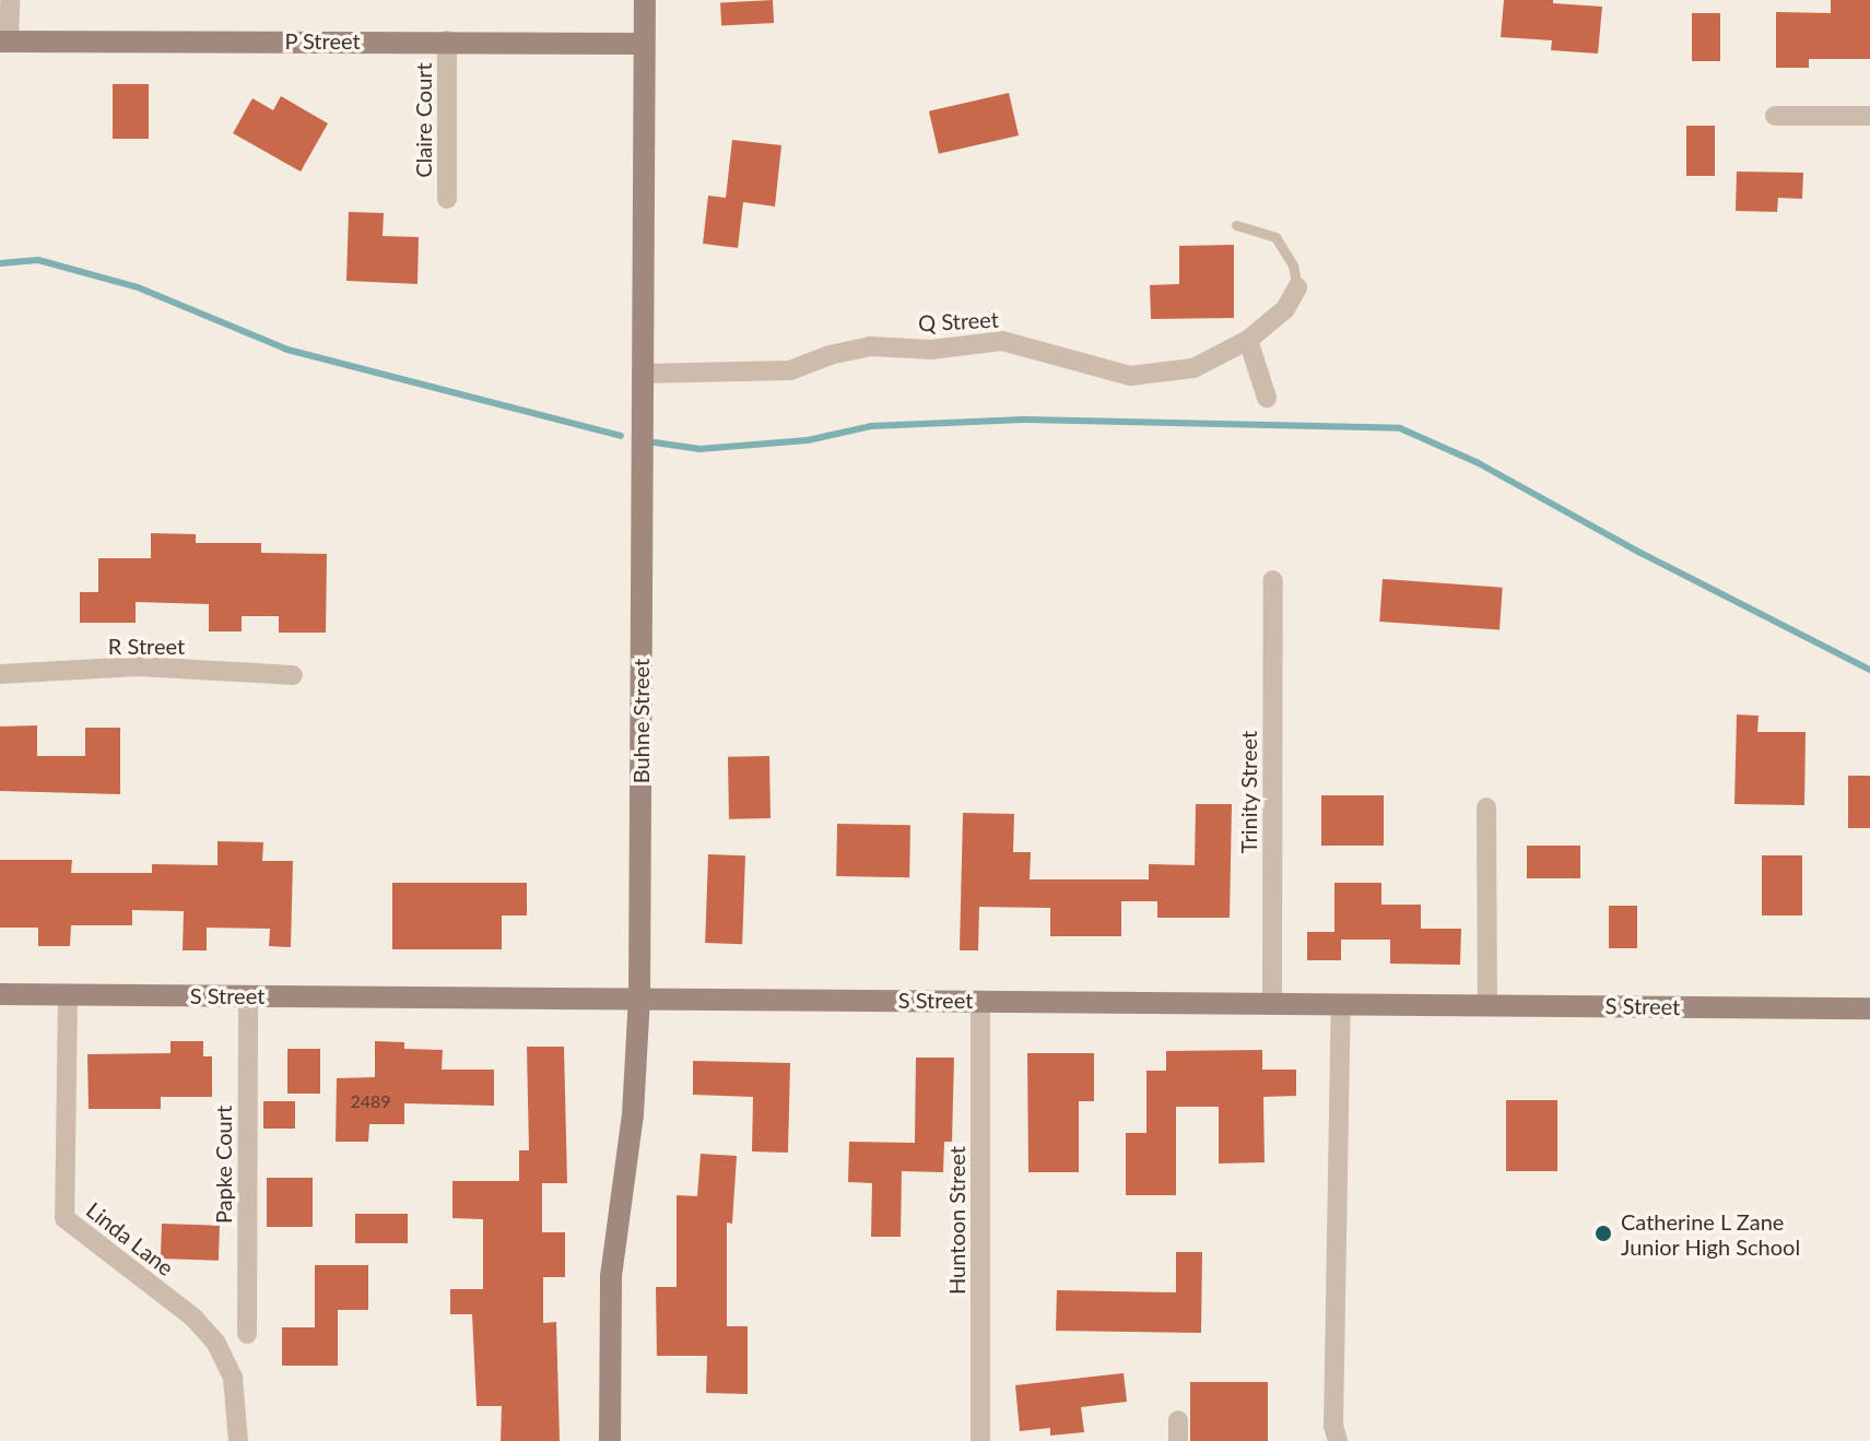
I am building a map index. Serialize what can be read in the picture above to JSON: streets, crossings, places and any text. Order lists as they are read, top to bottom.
{
  "streets": {
    "street": [
      "P Street",
      "Claire Court",
      "Q Street",
      "R Street",
      "Buhne Street",
      "Trinity Street",
      "S Street",
      "Papke Court",
      "Huntoon Street",
      "Linda Lane"
    ]
  },
  "crossings": [
    ["P Street", "Claire Court"],
    ["P Street", "Buhne Street"],
    ["Q Street", "Buhne Street"],
    ["Buhne Street", "S Street"],
    ["Trinity Street", "S Street"],
    ["S Street", "Papke Court"],
    ["S Street", "Huntoon Street"],
    ["S Street", "Linda Lane"]
  ],
  "places": ["Catherine L Zane Junior High School"],
  "house_numbers": ["2489"]
}
